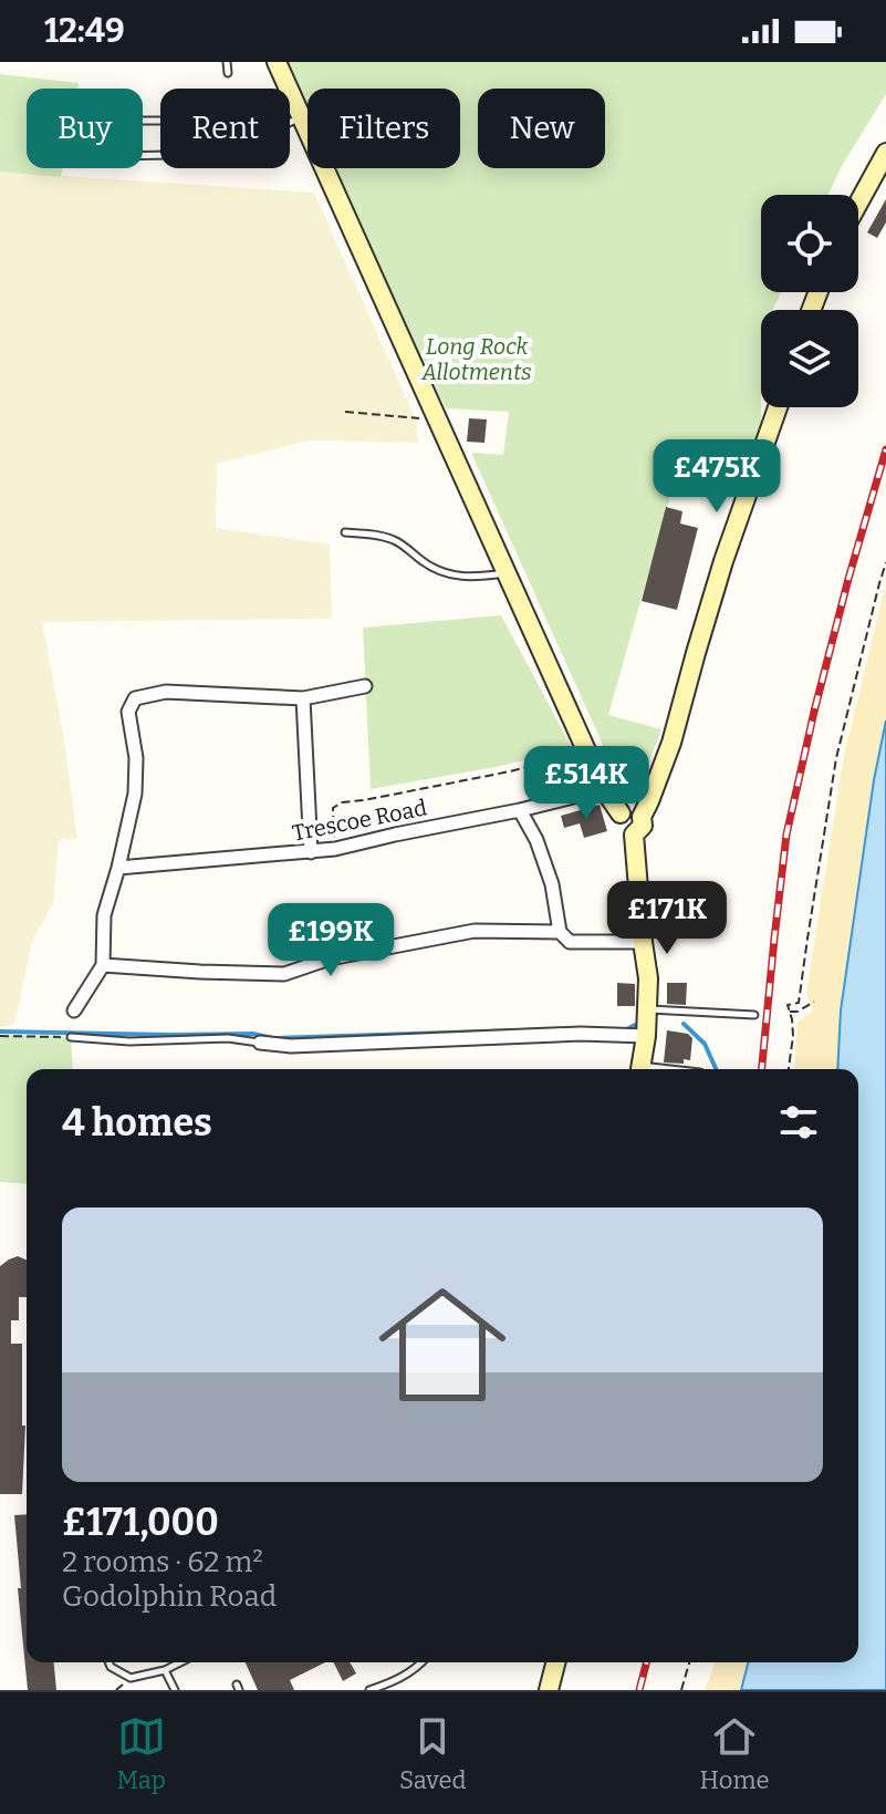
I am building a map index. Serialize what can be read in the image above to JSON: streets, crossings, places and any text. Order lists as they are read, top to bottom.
{
  "streets": {
    "street": ["Trescoe Road"]
  },
  "parks": ["Long Rock Allotments"],
  "page": {
    "status": "12:49",
    "chip": [
      "Buy",
      "Rent",
      "Filters",
      "New"
    ],
    "price": [
      "£475K",
      "£514K",
      "£171K",
      "£199K"
    ],
    "heading": "4 homes",
    "list": [
      {
        "name": "£171,000",
        "note": "2 rooms · 62 m² · Godolphin Road"
      }
    ],
    "tabs": ["Map", "Saved", "Home"]
  }
}
